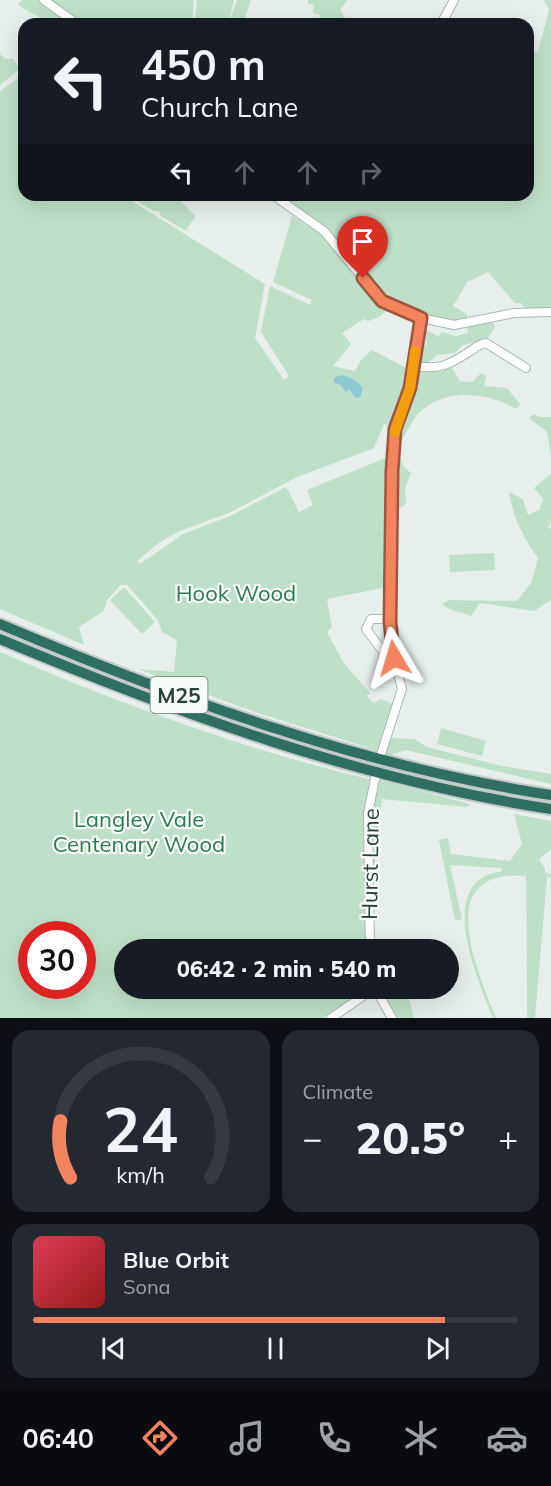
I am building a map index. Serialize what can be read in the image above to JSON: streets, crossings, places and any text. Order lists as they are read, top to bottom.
{
  "streets": {
    "highway": ["M25"],
    "street": ["Hurst Lane"]
  },
  "parks": ["Hook Wood", "Langley Vale Centenary Wood"],
  "page": {
    "turn": ["450 m", "Church Lane"],
    "limit": "30",
    "trip": "06:42 · 2 min · 540 m",
    "tile": "Climate",
    "heat": ["−", "20.5°", "+"],
    "song": ["Blue Orbit", "Sona"],
    "tabs": "06:40",
    "gauge": ["24", "km/h"]
  }
}
